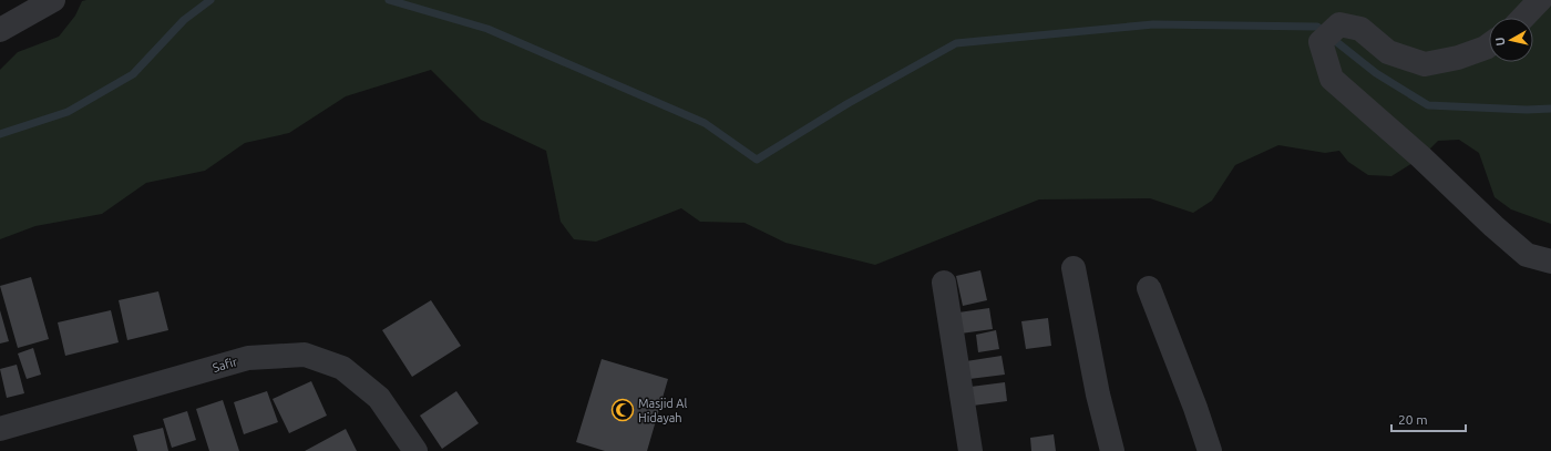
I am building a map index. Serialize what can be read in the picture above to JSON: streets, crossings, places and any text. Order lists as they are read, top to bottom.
{
  "streets": {
    "street": ["Safir"]
  },
  "places": {
    "mosque": ["Masjid Al Hidayah"]
  },
  "scale_bar": "20 m",
  "north": "left"
}
